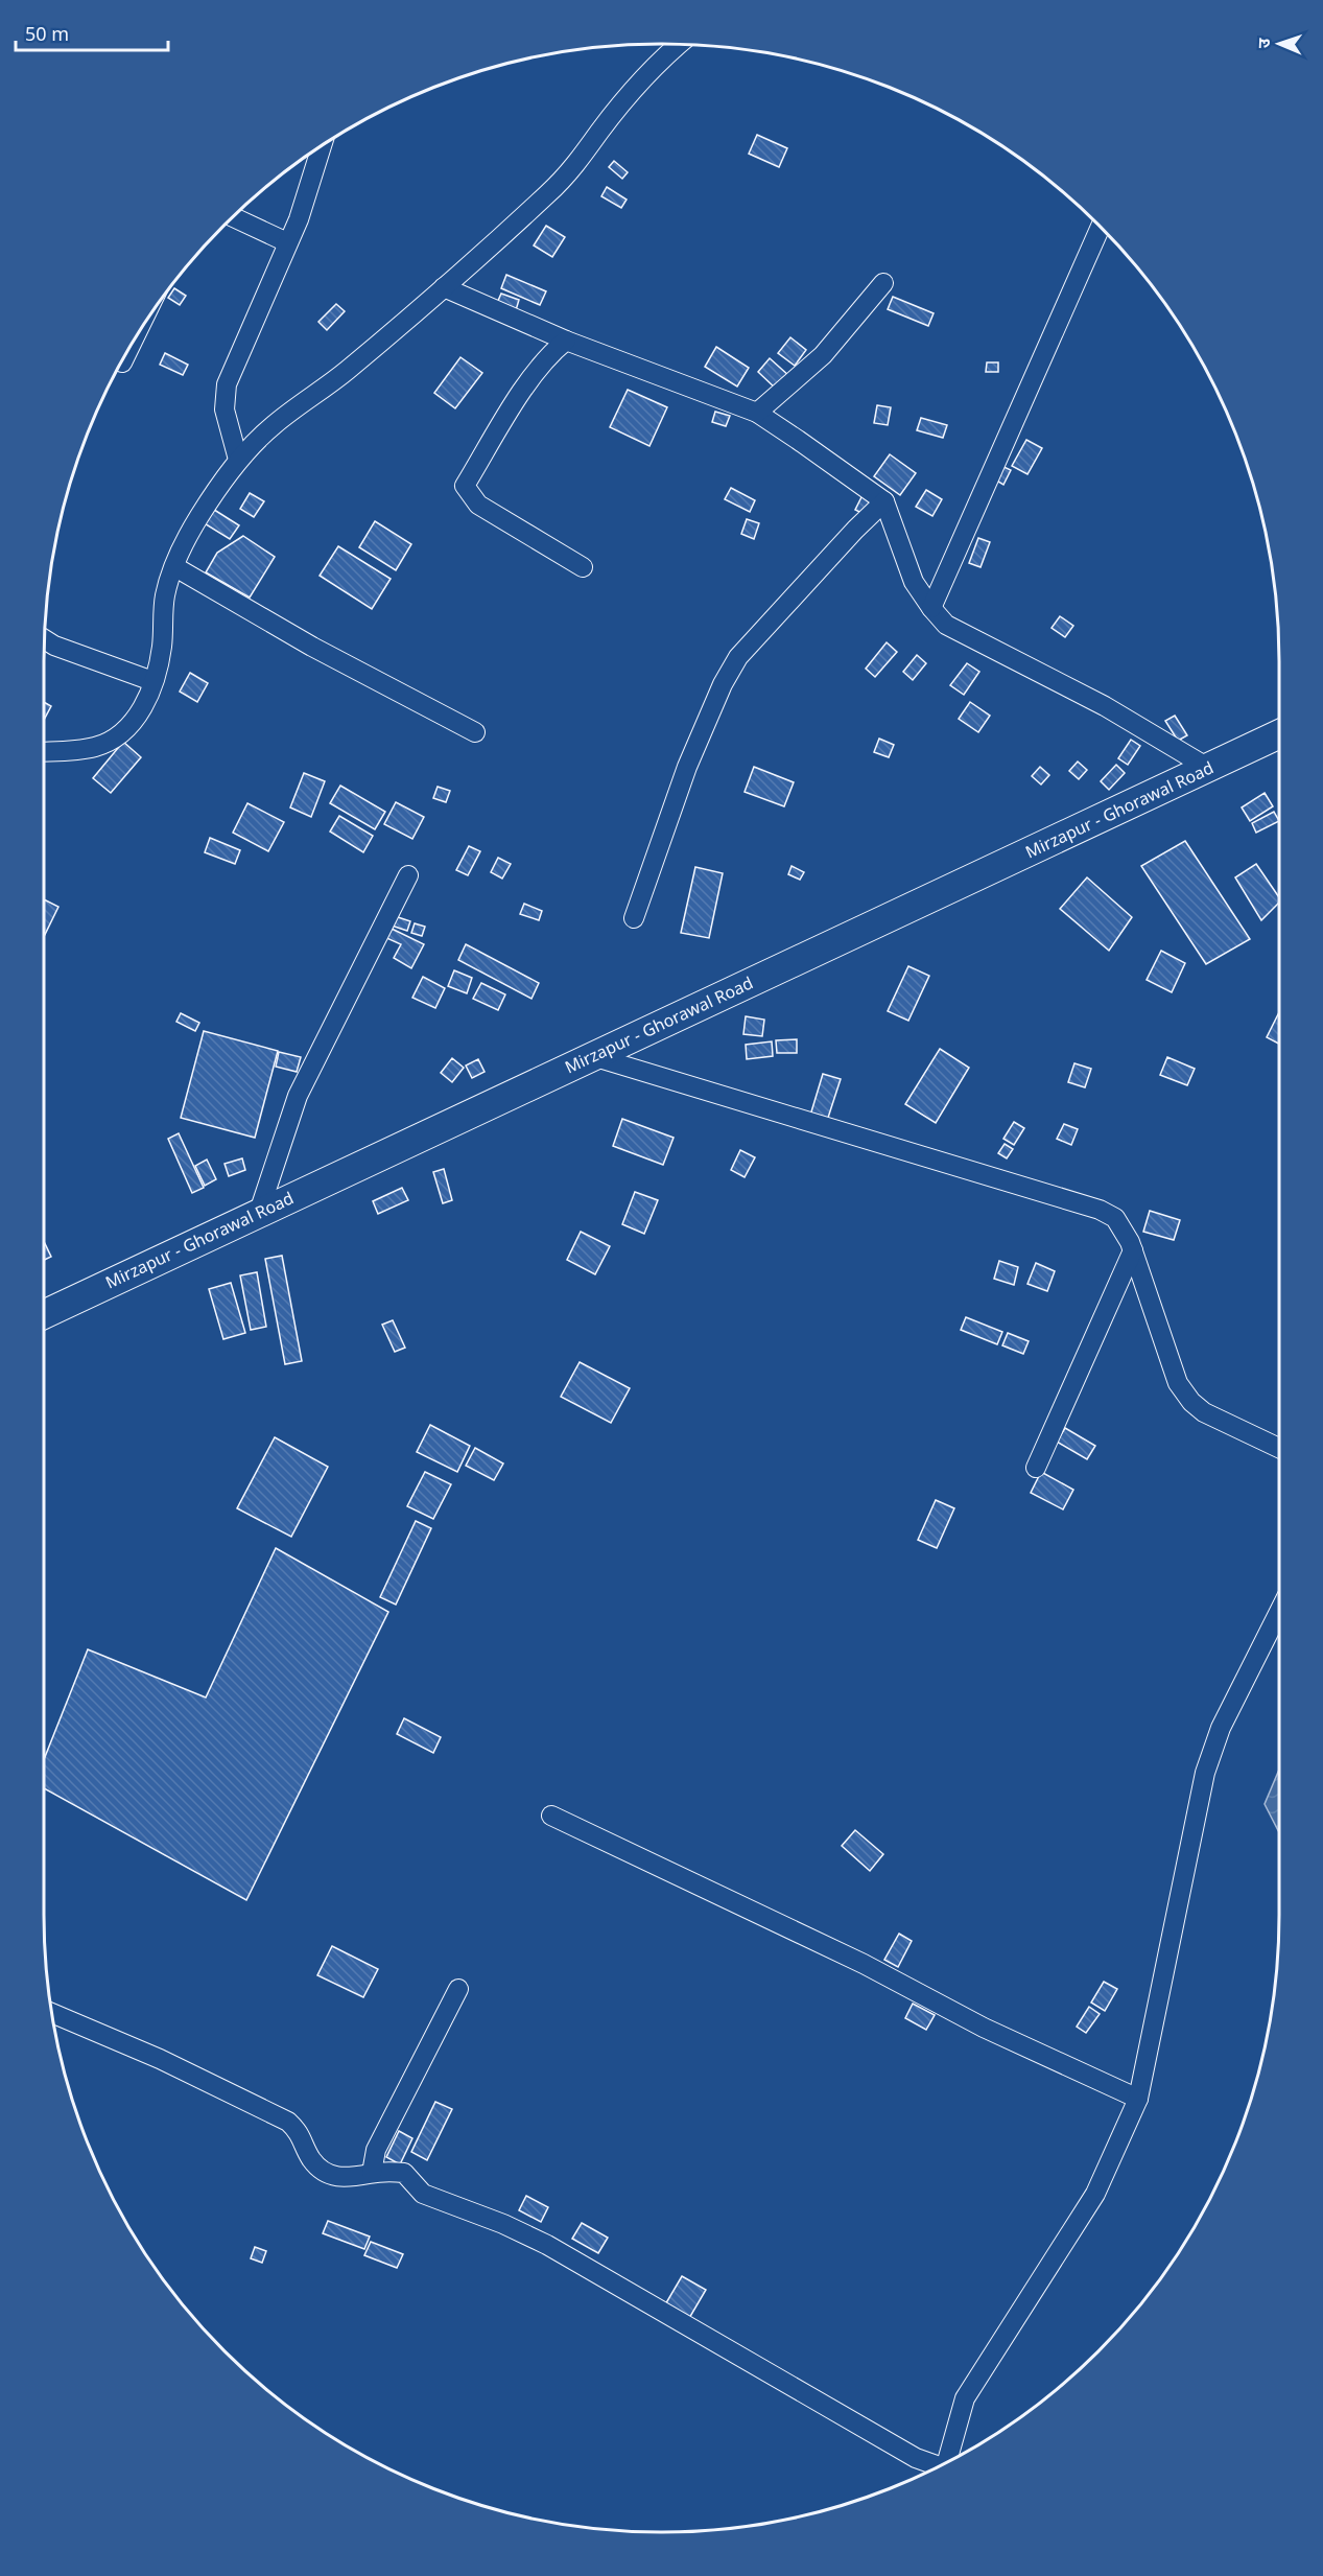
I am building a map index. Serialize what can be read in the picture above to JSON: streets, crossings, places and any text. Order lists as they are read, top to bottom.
{
  "streets": {
    "main road": ["Mirzapur - Ghorawal Road"]
  },
  "scale_bar": "50 m",
  "north": "left"
}
